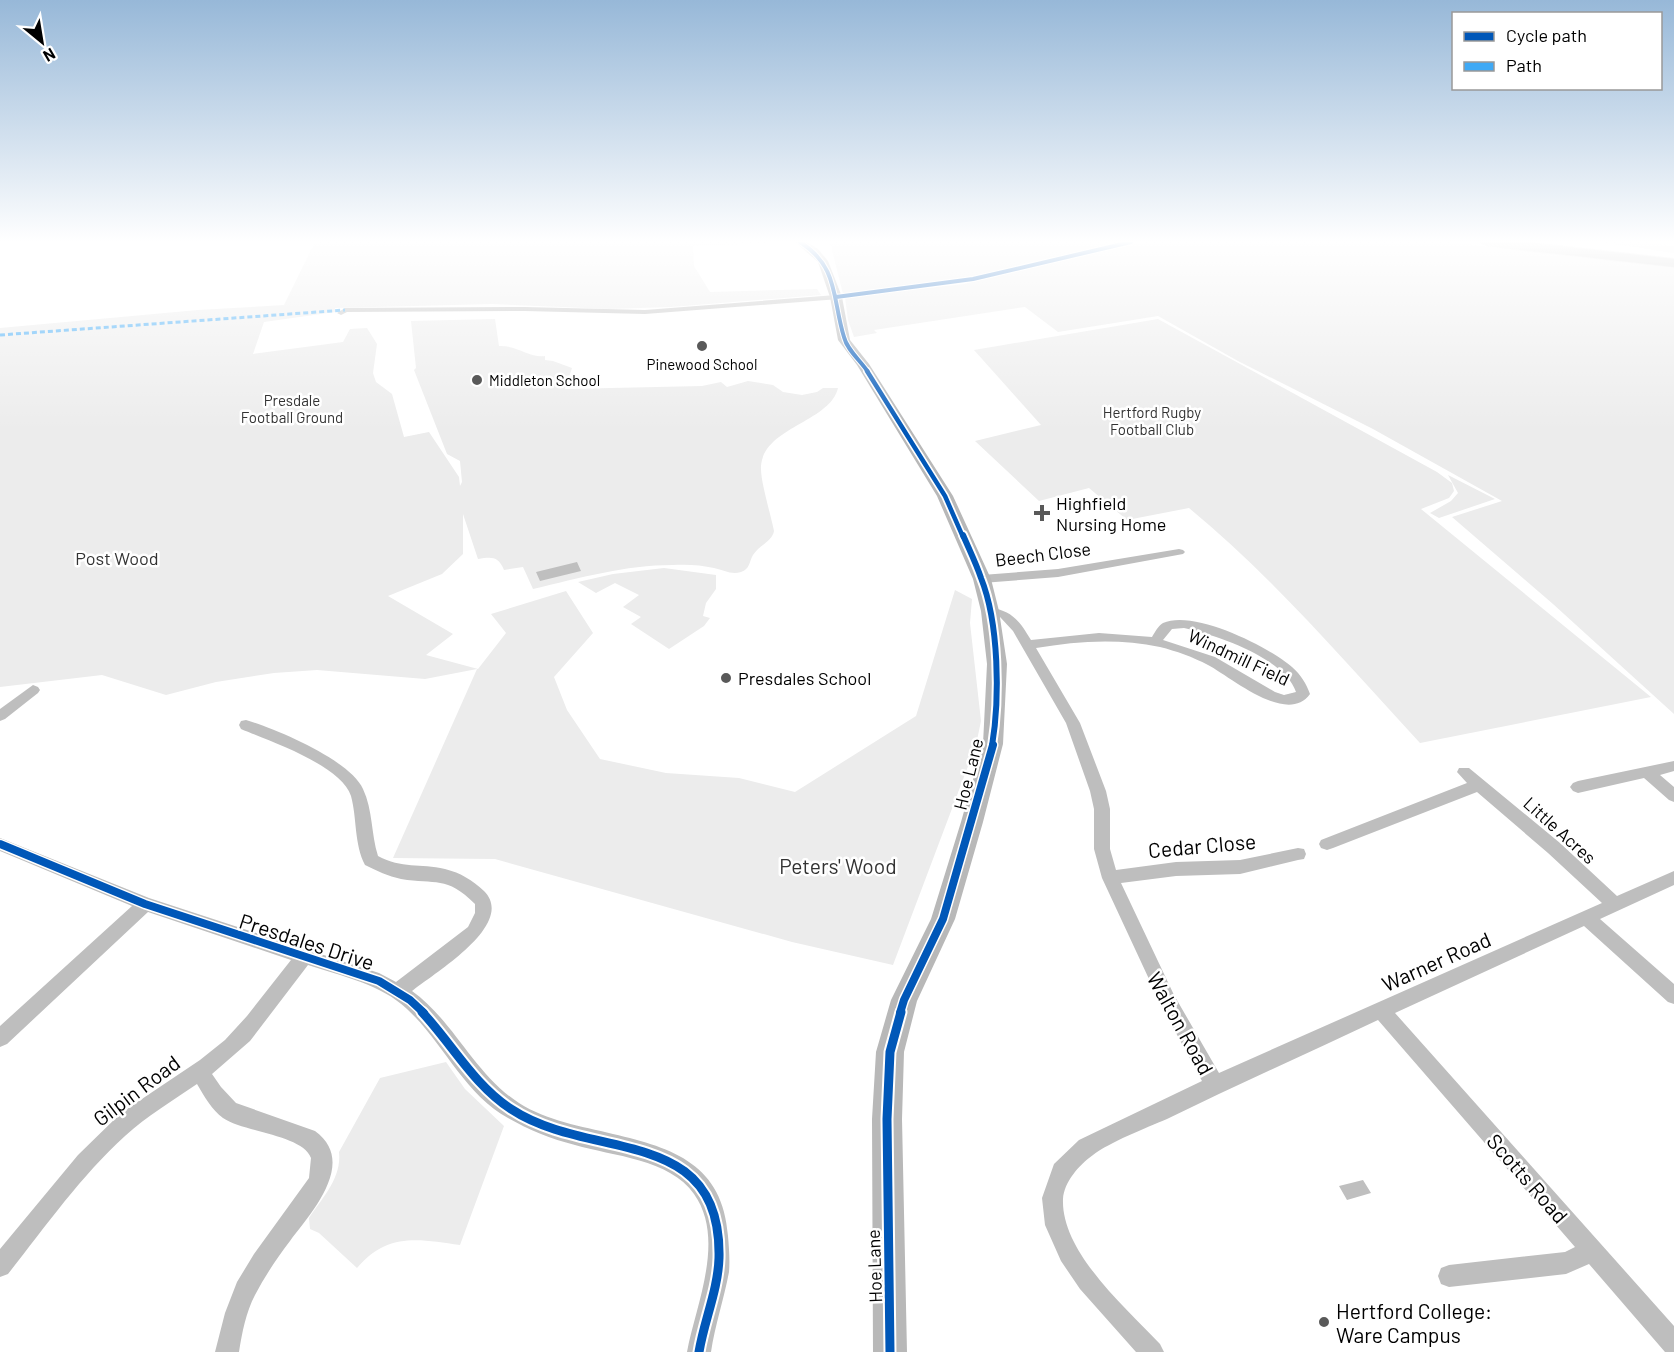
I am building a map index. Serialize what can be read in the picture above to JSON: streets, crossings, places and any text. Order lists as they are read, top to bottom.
{
  "streets": {
    "street": [
      "Beech Close",
      "Windmill Field",
      "Hoe Lane",
      "Little Acres",
      "Cedar Close",
      "Presdales Drive",
      "Warner Road",
      "Walton Road",
      "Gilpin Road",
      "Scotts Road"
    ]
  },
  "crossings": [
    ["Beech Close", "Hoe Lane"],
    ["Windmill Field", "Walton Road"],
    ["Hoe Lane", "Walton Road"],
    ["Little Acres", "Warner Road"],
    ["Cedar Close", "Walton Road"],
    ["Presdales Drive", "Gilpin Road"],
    ["Warner Road", "Walton Road"],
    ["Warner Road", "Scotts Road"]
  ],
  "parks": [
    "Presdale Football Ground",
    "Hertford Rugby Football Club",
    "Post Wood",
    "Peters' Wood"
  ],
  "places": {
    "other": [
      "Pinewood School",
      "Middleton School",
      "Presdales School",
      "Hertford College: Ware Campus"
    ],
    "health": ["Highfield Nursing Home"]
  },
  "legend": ["Cycle path", "Path"],
  "north": "bottom right"
}
